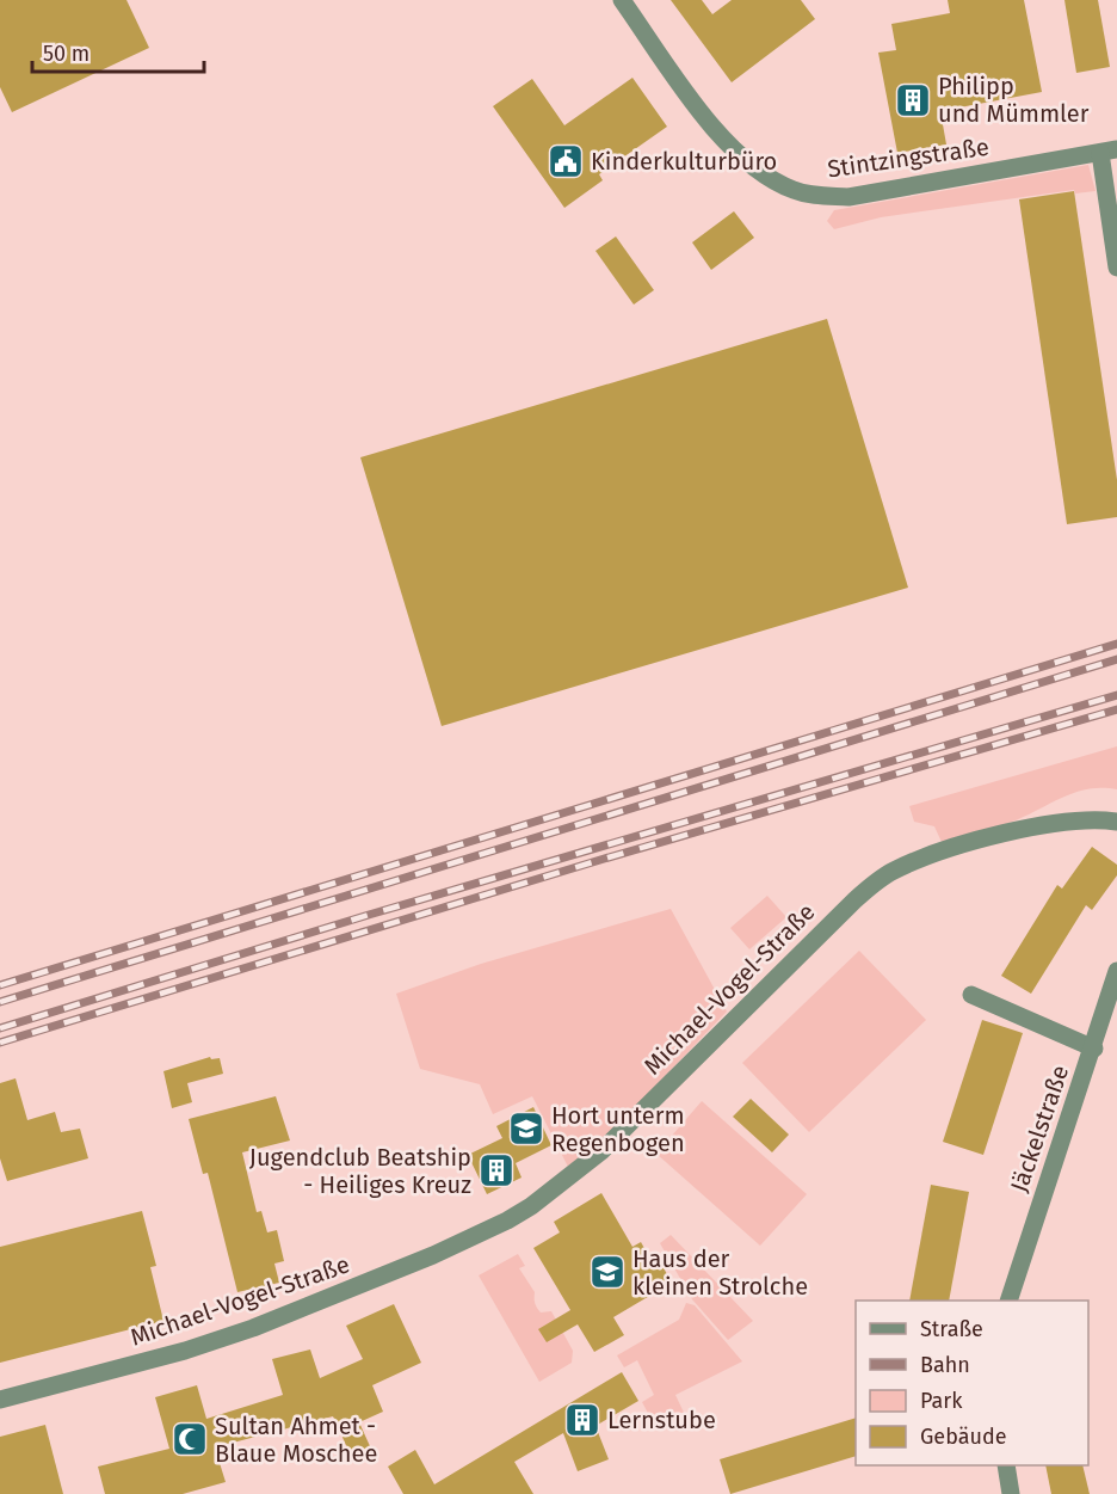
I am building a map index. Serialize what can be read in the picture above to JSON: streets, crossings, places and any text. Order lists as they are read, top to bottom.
{
  "streets": {
    "street": ["Stintzingstraße", "Michael-Vogel-Straße", "Jäckelstraße"]
  },
  "places": {
    "building": ["Philipp und Mümmler", "Jugendclub Beatship - Heiliges Kreuz", "Lernstube"],
    "public building": ["Kinderkulturbüro"],
    "school or university": ["Hort unterm Regenbogen", "Haus der kleinen Strolche"],
    "mosque": ["Sultan Ahmet - Blaue Moschee"]
  },
  "legend": [
    "Straße",
    "Bahn",
    "Park",
    "Gebäude"
  ],
  "scale_bar": "50 m"
}
